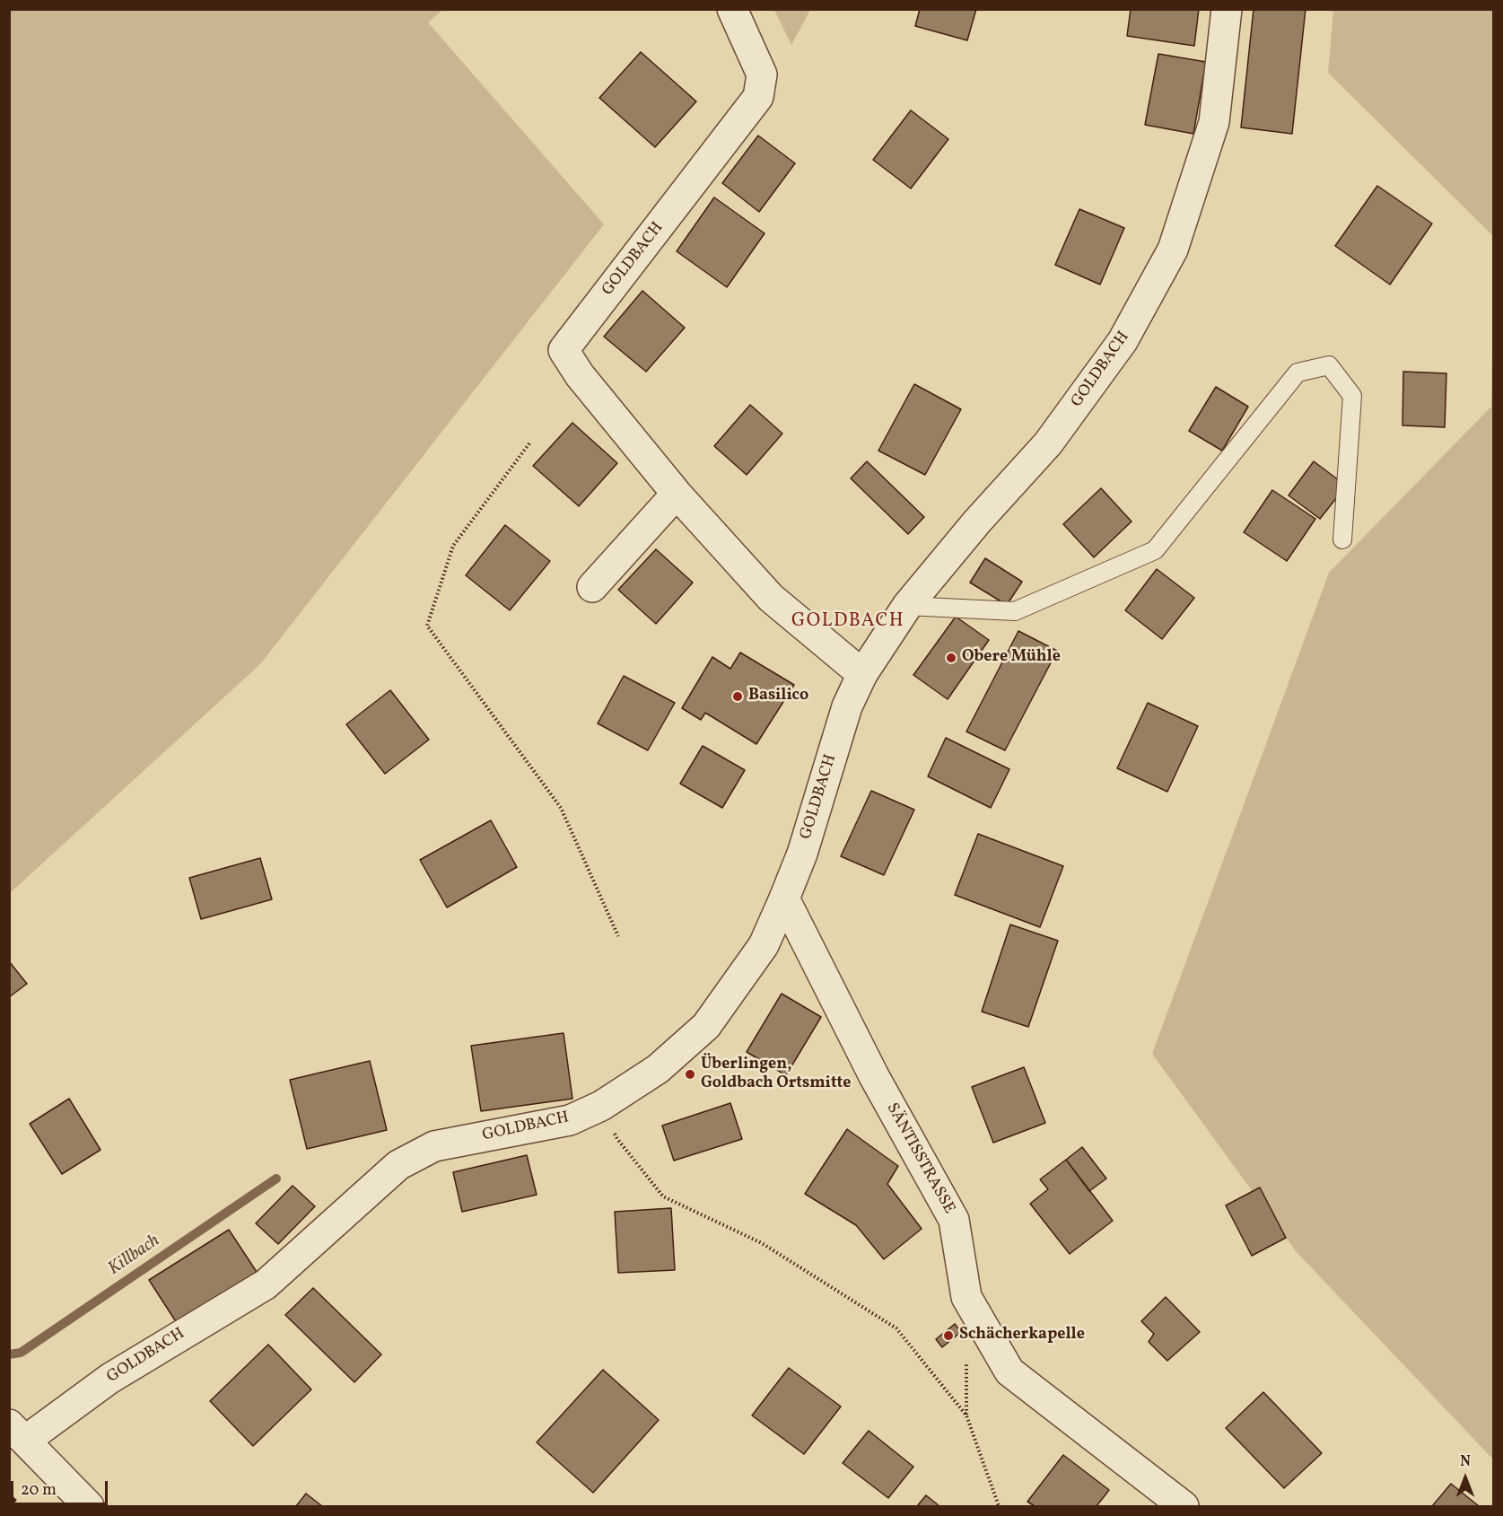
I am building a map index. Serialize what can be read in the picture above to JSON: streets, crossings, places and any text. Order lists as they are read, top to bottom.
{
  "streets": {
    "street": ["GOLDBACH", "SÄNTISSTRASSE"]
  },
  "crossings": [
    ["GOLDBACH", "SÄNTISSTRASSE"]
  ],
  "districts": ["GOLDBACH"],
  "water": ["Killbach"],
  "places": [
    "Obere Mühle",
    "Basilico",
    "Überlingen, Goldbach Ortsmitte",
    "Schächerkapelle"
  ],
  "scale_bar": "20 m",
  "north": "top"
}
